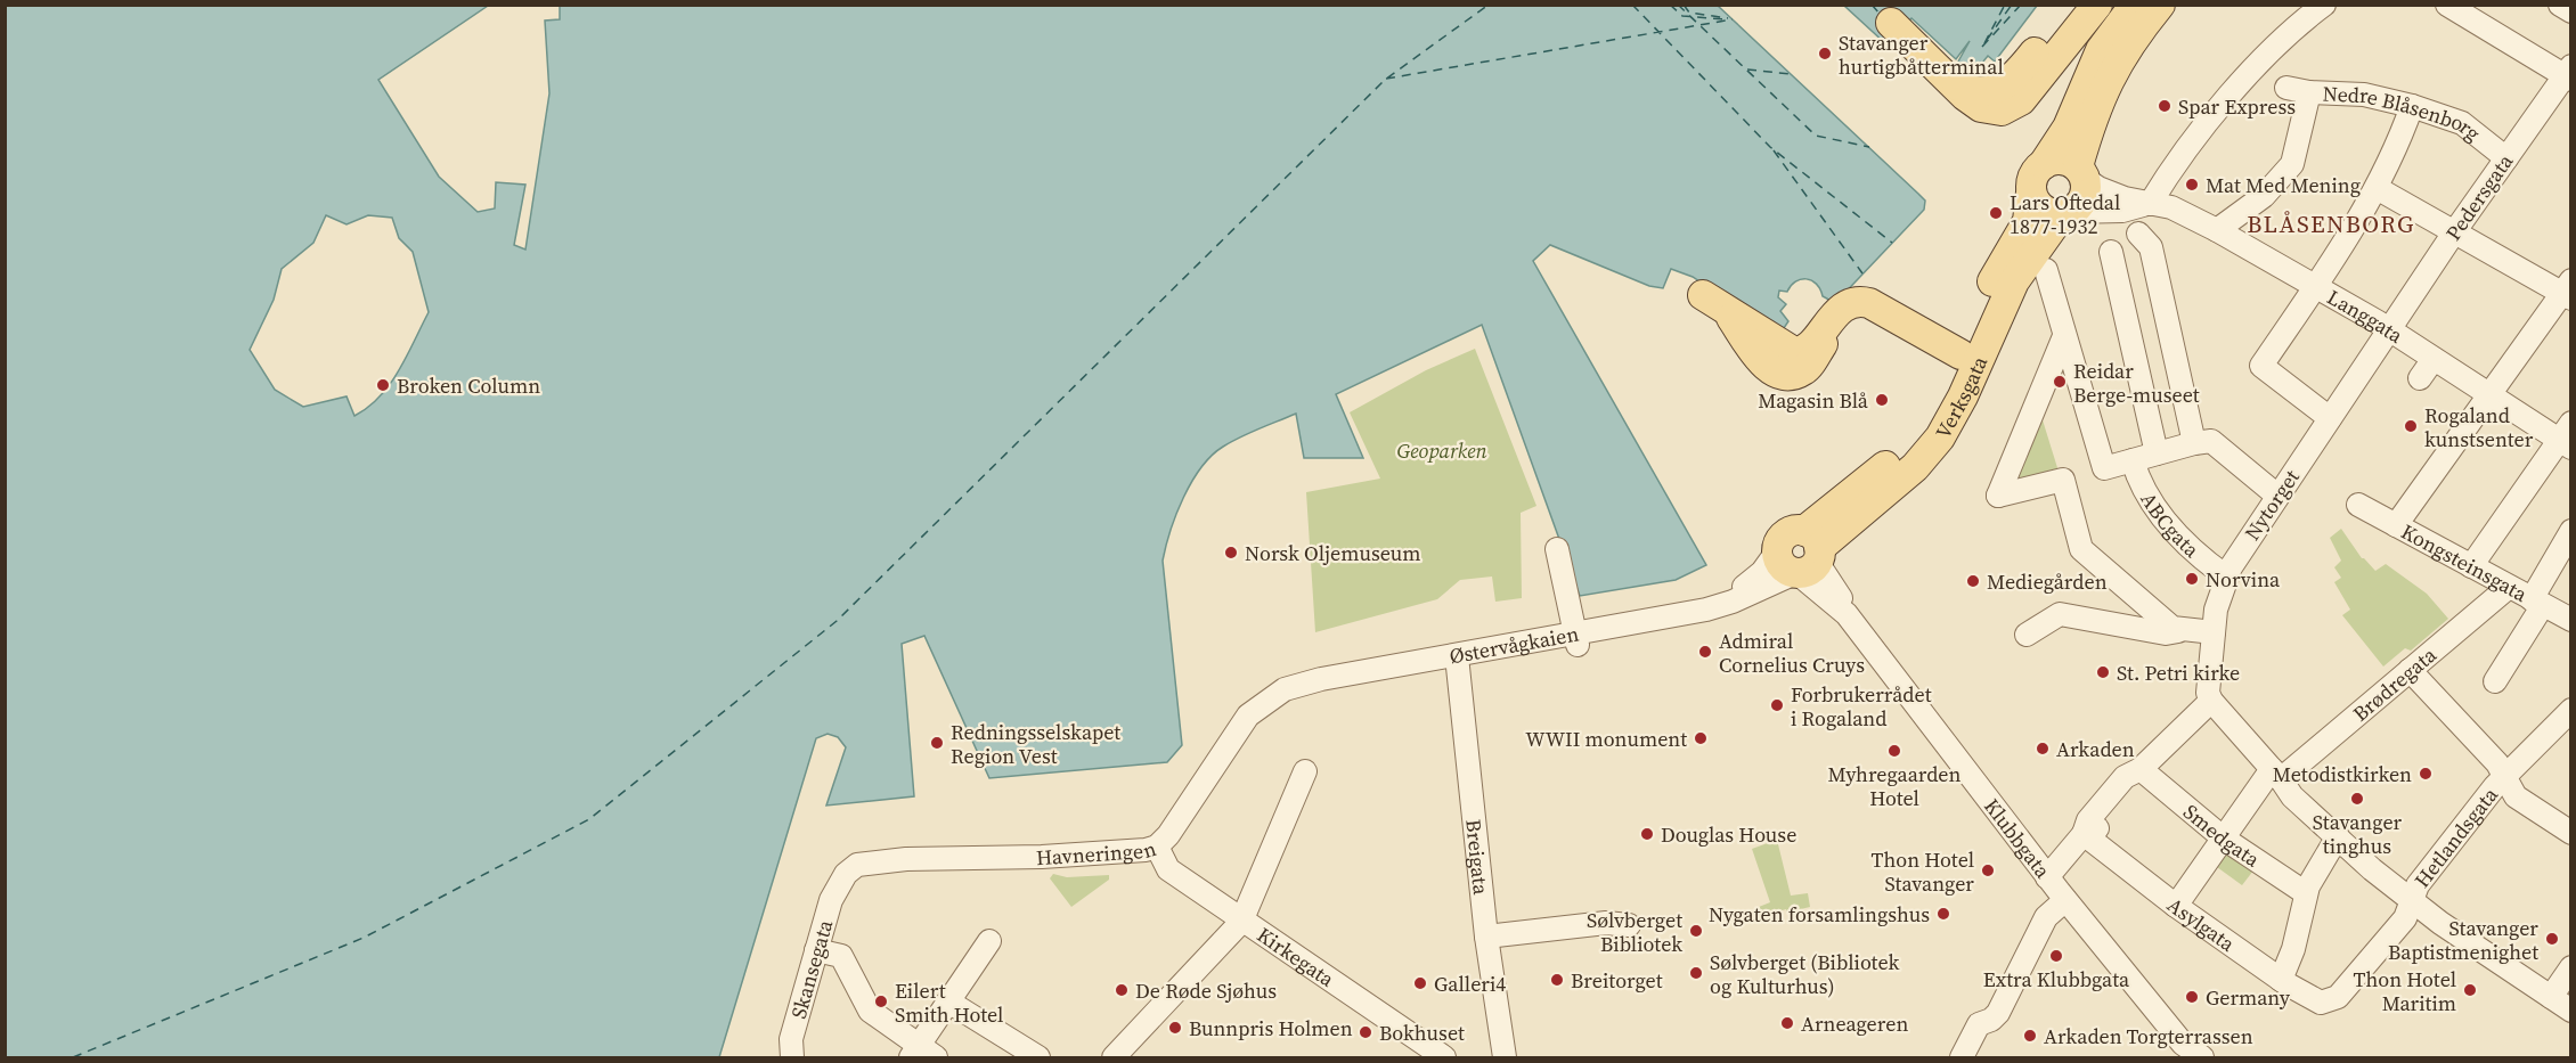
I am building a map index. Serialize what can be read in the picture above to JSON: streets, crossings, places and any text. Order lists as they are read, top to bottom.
{
  "streets": {
    "main road": ["Verksgata"],
    "street": [
      "Nedre Blåsenborg",
      "Pedersgata",
      "Langgata",
      "Nytorget",
      "ABCgata",
      "Kongsteinsgata",
      "Østervågkaien",
      "Brødregata",
      "Smedgata",
      "Klubbgata",
      "Hetlandsgata",
      "Havneringen",
      "Breigata",
      "Asylgata",
      "Kirkegata",
      "Skansegata"
    ]
  },
  "crossings": [
    ["Nedre Blåsenborg", "Pedersgata"],
    ["Pedersgata", "Langgata"],
    ["Pedersgata", "Nytorget"],
    ["Langgata", "Verksgata"],
    ["Langgata", "Nytorget"],
    ["Verksgata", "Østervågkaien"],
    ["Verksgata", "Klubbgata"],
    ["Nytorget", "ABCgata"],
    ["Kongsteinsgata", "Brødregata"],
    ["Østervågkaien", "Klubbgata"],
    ["Østervågkaien", "Havneringen"],
    ["Østervågkaien", "Breigata"],
    ["Brødregata", "Smedgata"],
    ["Brødregata", "Asylgata"],
    ["Hetlandsgata", "Asylgata"],
    ["Havneringen", "Kirkegata"],
    ["Havneringen", "Skansegata"]
  ],
  "districts": ["BLÅSENBORG"],
  "parks": ["Geoparken"],
  "places": [
    "Stavanger hurtigbåtterminal",
    "Spar Express",
    "Mat Med Mening",
    "Lars Oftedal 1877-1932",
    "Reidar Berge-museet",
    "Broken Column",
    "Magasin Blå",
    "Rogaland kunstsenter",
    "Norsk Oljemuseum",
    "Norvina",
    "Mediegården",
    "Admiral Cornelius Cruys",
    "St. Petri kirke",
    "Forbrukerrådet i Rogaland",
    "WWII monument",
    "Redningsselskapet Region Vest",
    "Arkaden",
    "Myhregaarden Hotel",
    "Metodistkirken",
    "Stavanger tinghus",
    "Douglas House",
    "Thon Hotel Stavanger",
    "Nygaten forsamlingshus",
    "Sølvberget Bibliotek",
    "Stavanger Baptistmenighet",
    "Extra Klubbgata",
    "Sølvberget (Bibliotek og Kulturhus)",
    "Breitorget",
    "Galleri4",
    "De Røde Sjøhus",
    "Thon Hotel Maritim",
    "Germany",
    "Eilert Smith Hotel",
    "Arneageren",
    "Bunnpris Holmen",
    "Bokhuset",
    "Arkaden Torgterrassen"
  ]
}
